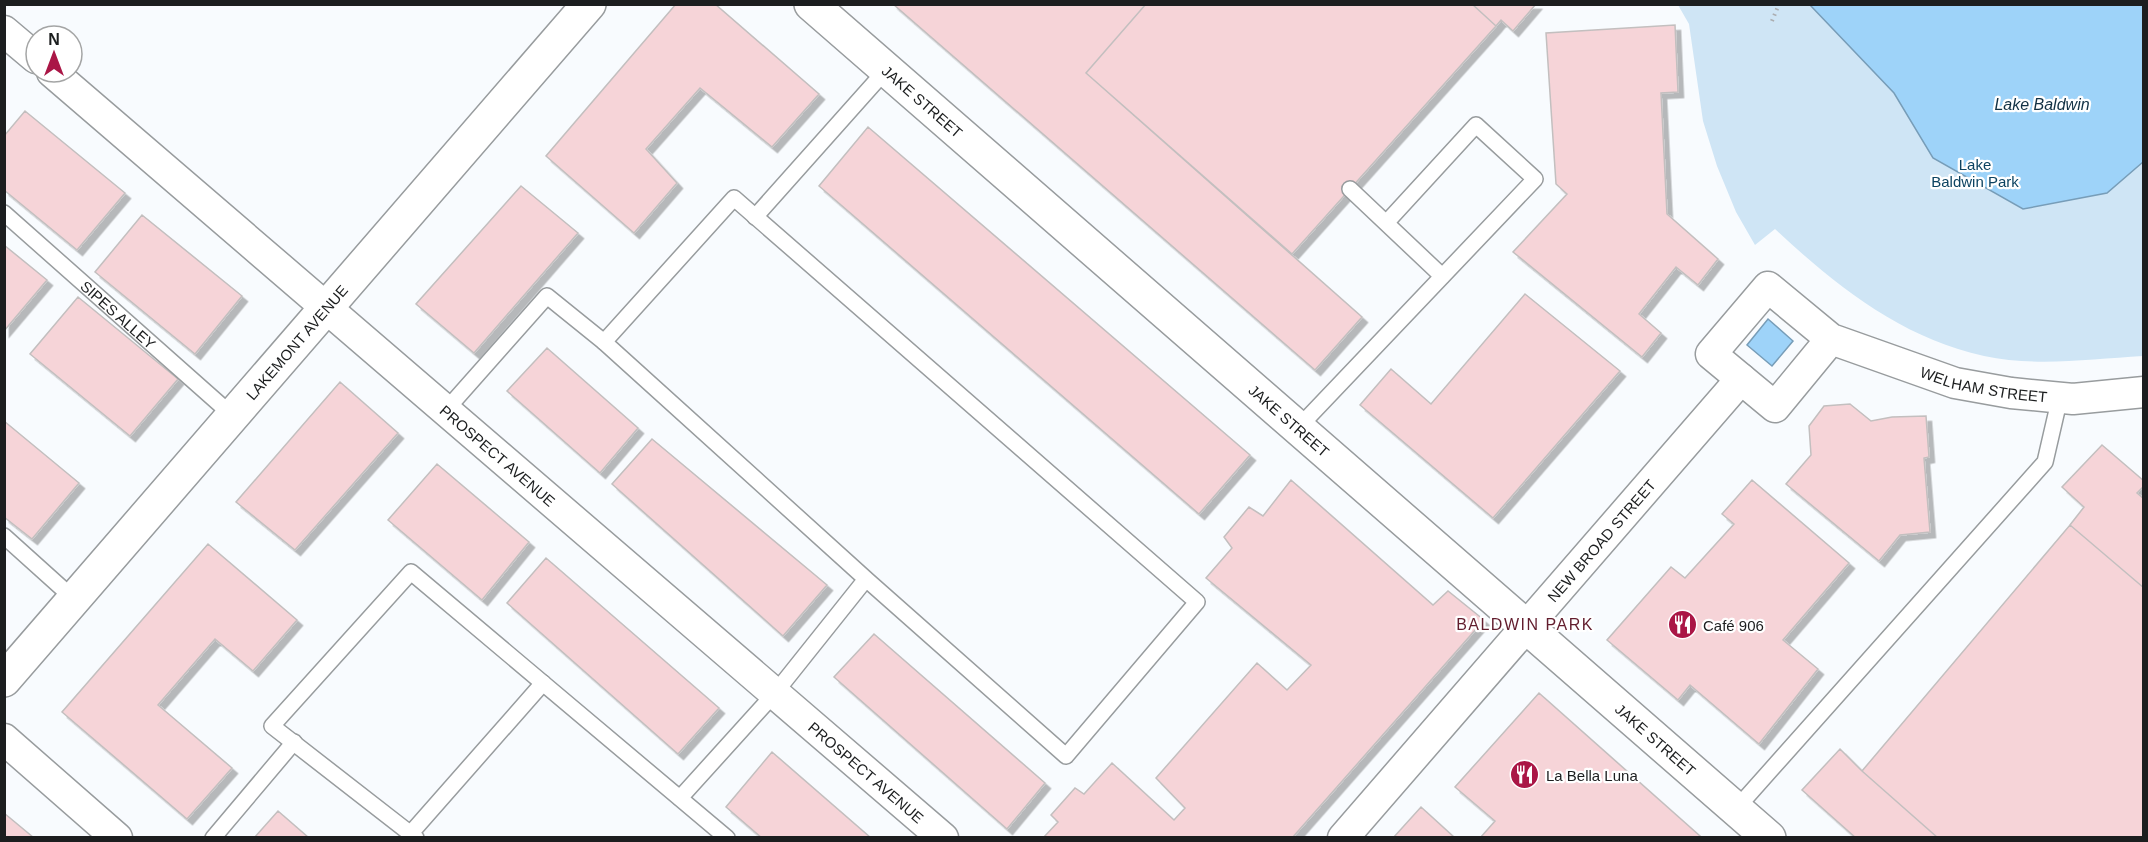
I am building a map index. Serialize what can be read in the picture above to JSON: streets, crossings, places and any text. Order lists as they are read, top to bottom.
{
  "streets": {
    "street": [
      "JAKE STREET",
      "LAKEMONT AVENUE",
      "WELHAM STREET",
      "PROSPECT AVENUE",
      "NEW BROAD STREET"
    ],
    "lane": ["SIPES ALLEY"]
  },
  "crossings": [
    ["JAKE STREET", "NEW BROAD STREET"],
    ["SIPES ALLEY", "LAKEMONT AVENUE"],
    ["LAKEMONT AVENUE", "PROSPECT AVENUE"]
  ],
  "districts": ["BALDWIN PARK"],
  "water": ["Lake Baldwin"],
  "parks": ["Lake Baldwin Park"],
  "places": {
    "restaurant": ["Café 906", "La Bella Luna"]
  },
  "north": "top"
}
